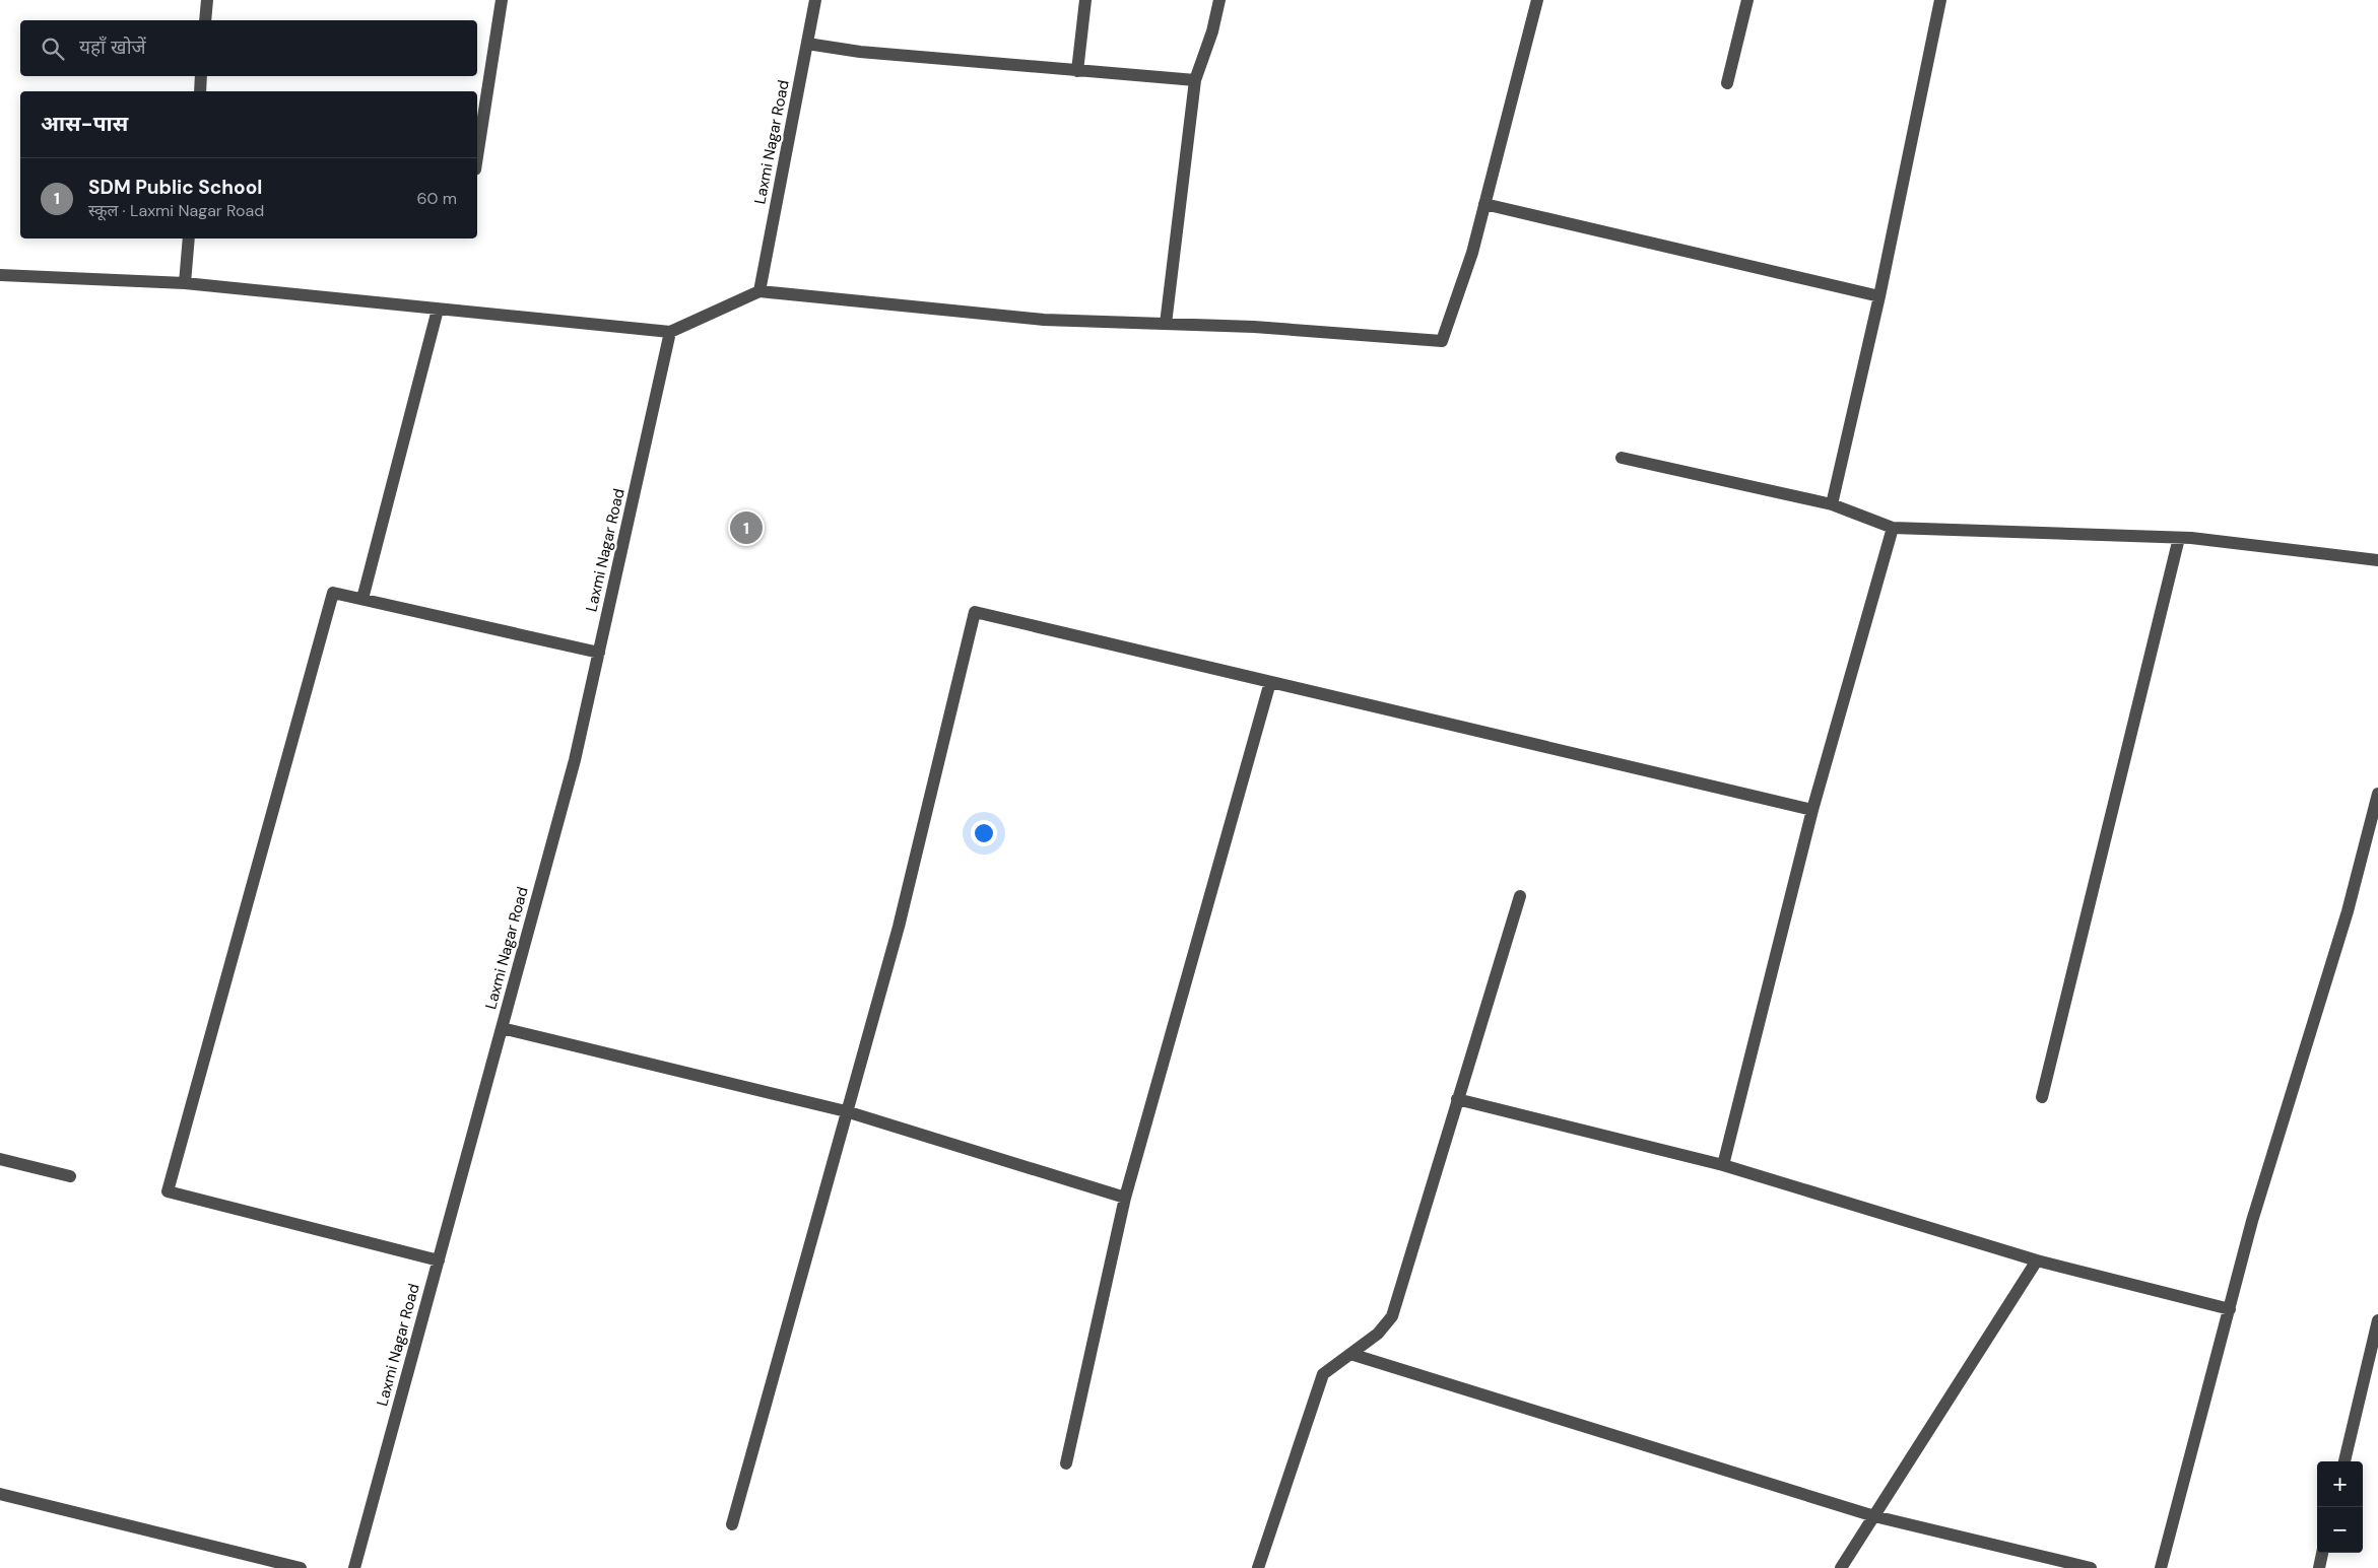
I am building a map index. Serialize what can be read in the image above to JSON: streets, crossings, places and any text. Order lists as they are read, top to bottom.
{
  "streets": {
    "street": ["Laxmi Nagar Road"]
  },
  "page": {
    "search": "यहाँ खोजें",
    "heading": "आस-पास",
    "list": [
      {
        "mark": "1",
        "name": "SDM Public School",
        "note": "स्कूल · Laxmi Nagar Road",
        "value": "60 m"
      }
    ],
    "pins": "1",
    "map_buttons": ["+", "−"]
  }
}
